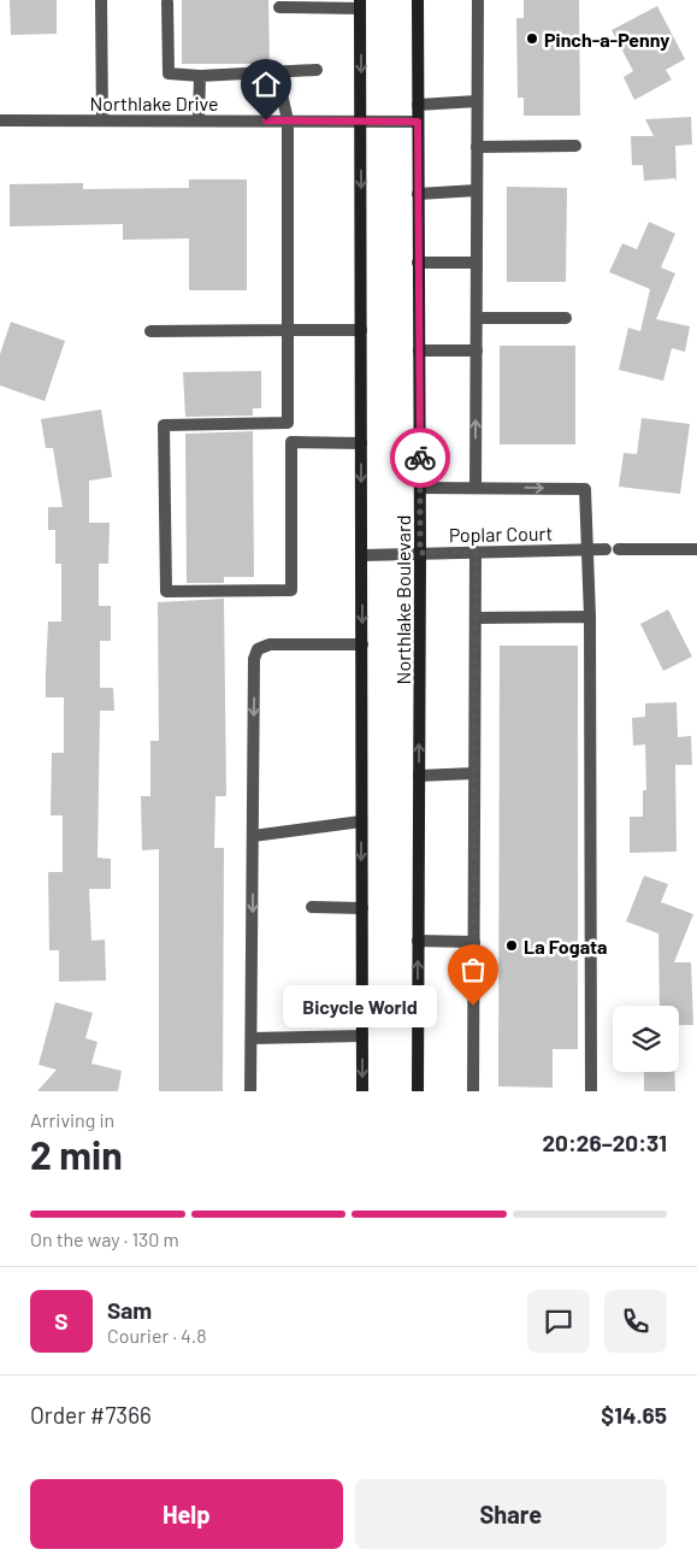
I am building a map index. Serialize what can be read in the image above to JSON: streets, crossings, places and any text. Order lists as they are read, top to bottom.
{
  "streets": {
    "main road": ["Northlake Boulevard"],
    "street": ["Northlake Drive", "Poplar Court"]
  },
  "crossings": [
    ["Northlake Drive", "Northlake Boulevard"],
    ["Poplar Court", "Northlake Boulevard"]
  ],
  "places": ["Pinch-a-Penny", "La Fogata", "Bicycle World"],
  "page": {
    "bubble": "Bicycle World",
    "heading": ["2 min", "Arriving in", "20:26–20:31"],
    "panel": [
      "Sam",
      "Courier · 4.8",
      "Order #7366",
      "$14.65"
    ],
    "bar": "On the way · 130 m",
    "round": "S",
    "buttons": ["Help", "Share"]
  }
}
